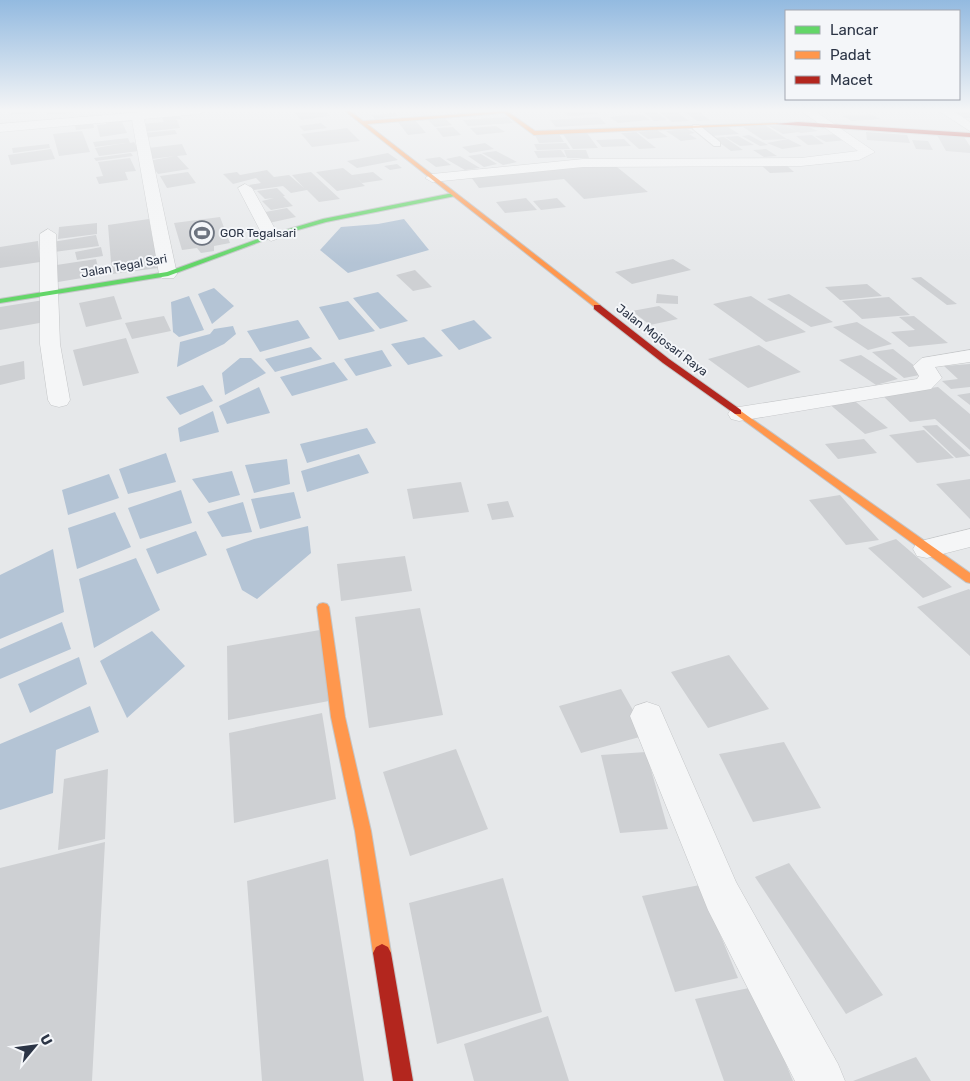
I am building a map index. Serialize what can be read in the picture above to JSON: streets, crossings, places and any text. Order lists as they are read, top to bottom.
{
  "streets": {
    "street": ["Jalan Tegal Sari", "Jalan Mojosari Raya"]
  },
  "crossings": [
    ["Jalan Tegal Sari", "Jalan Mojosari Raya"]
  ],
  "places": {
    "sports": ["GOR Tegalsari"]
  },
  "legend": ["Lancar", "Padat", "Macet"],
  "north": "top right"
}
